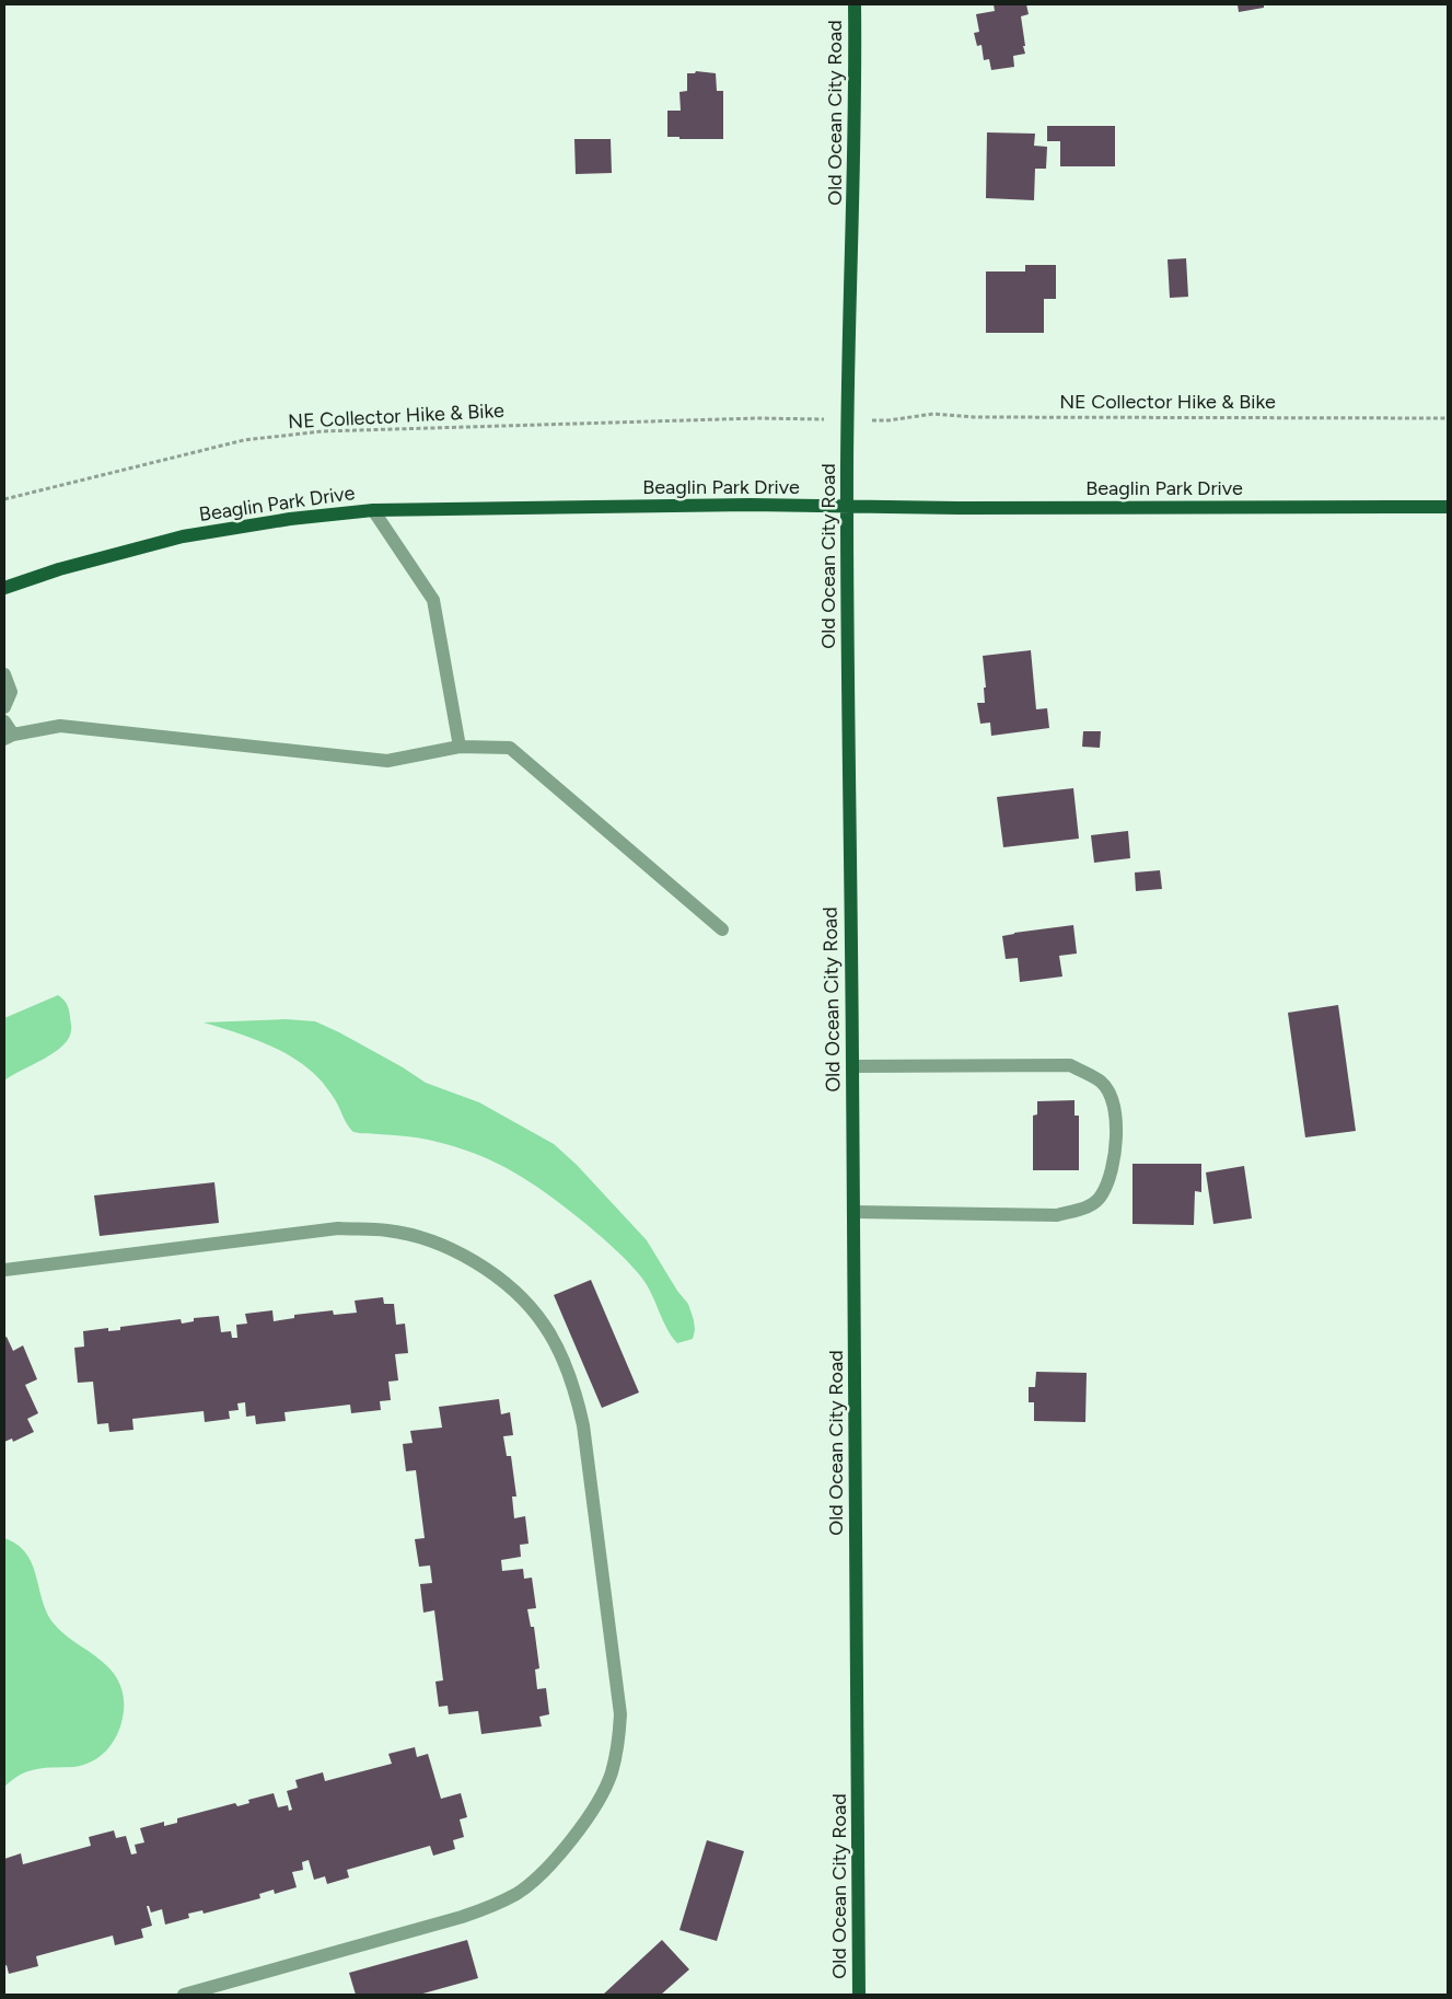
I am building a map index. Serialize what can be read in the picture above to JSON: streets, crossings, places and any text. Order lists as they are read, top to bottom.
{
  "streets": {
    "main road": ["Old Ocean City Road", "Beaglin Park Drive"],
    "path": ["NE Collector Hike & Bike"]
  },
  "crossings": [
    ["Old Ocean City Road", "Beaglin Park Drive"]
  ]
}
